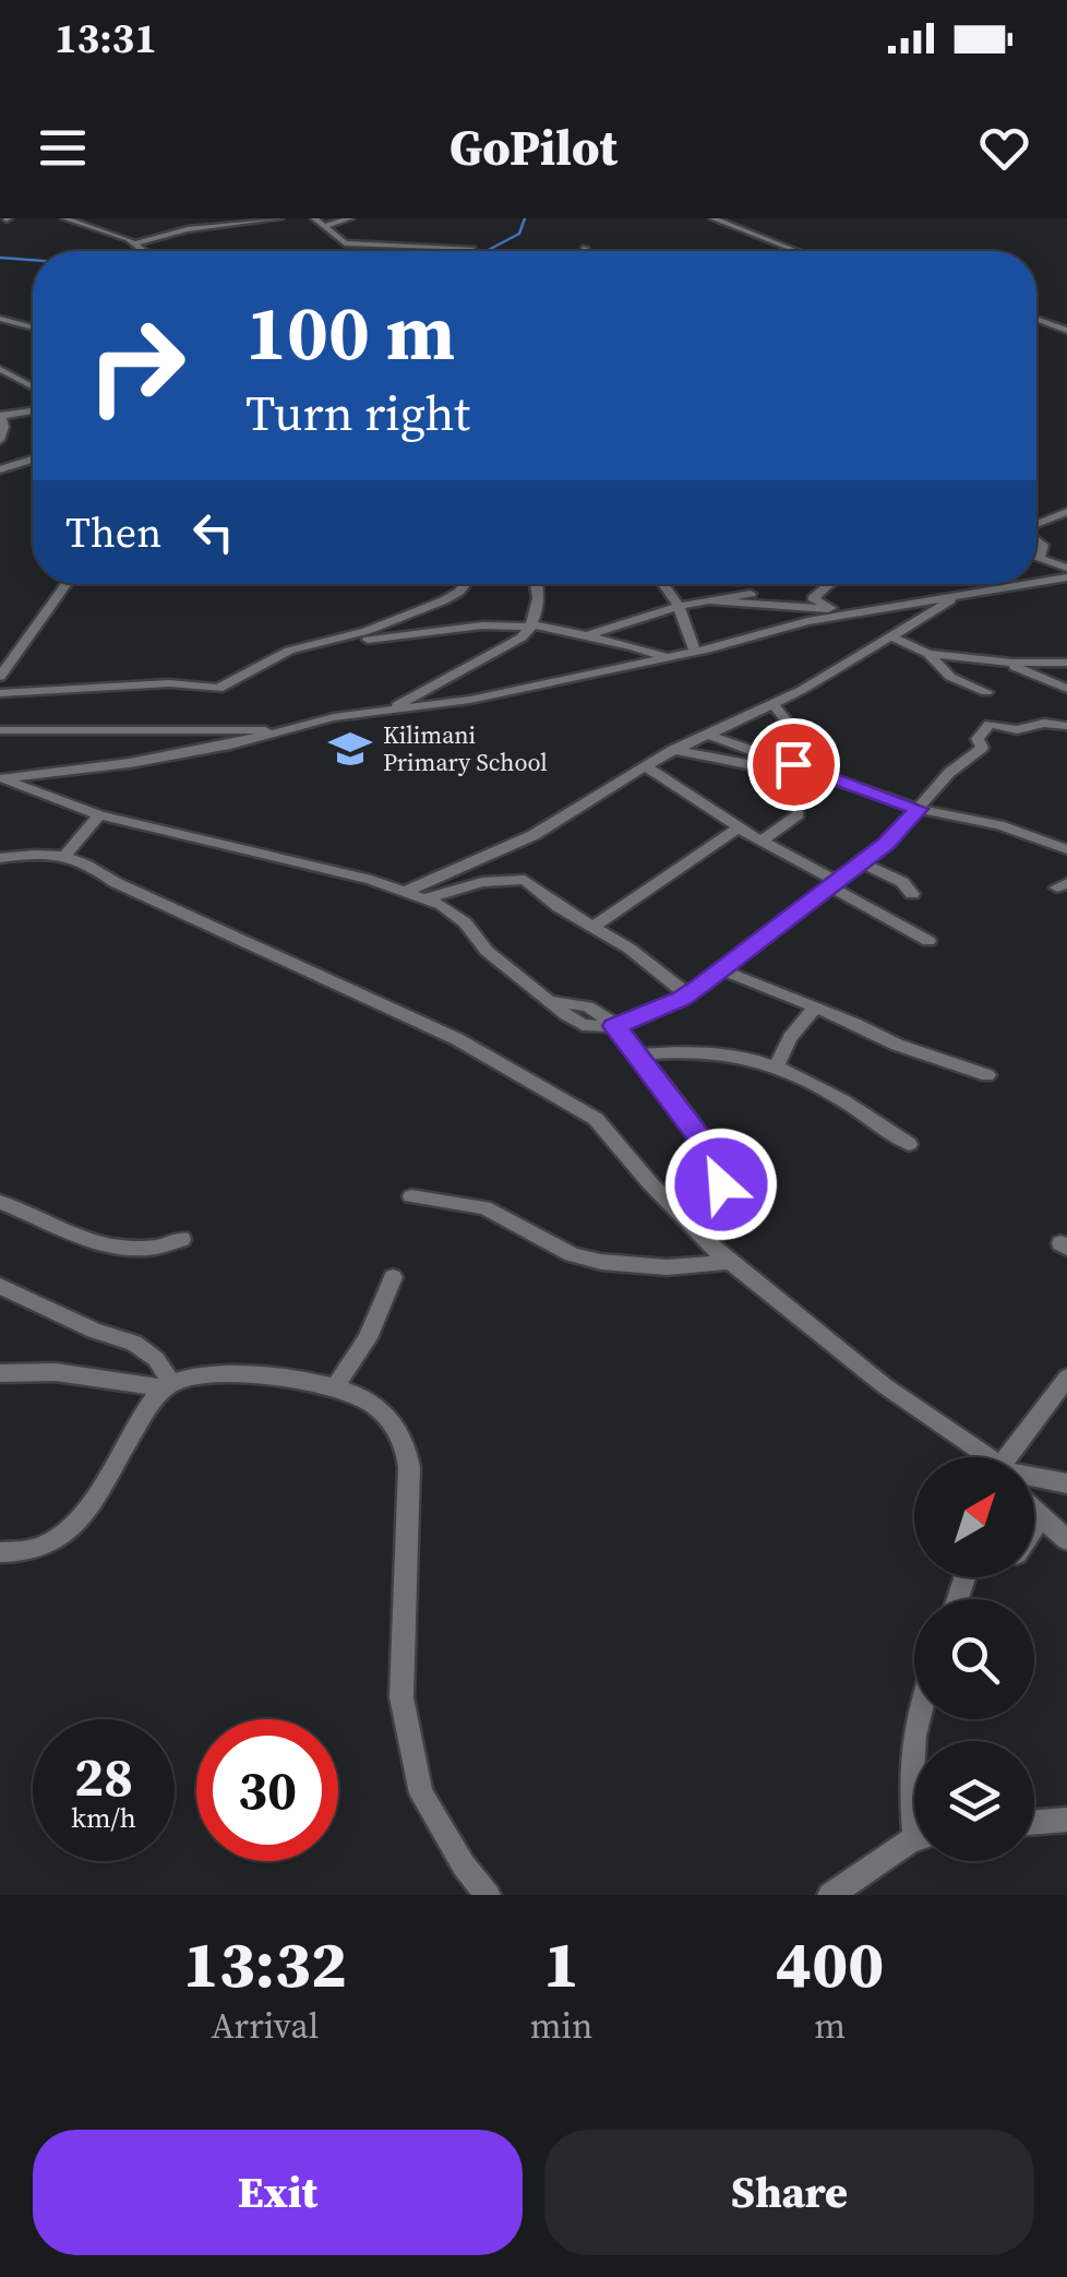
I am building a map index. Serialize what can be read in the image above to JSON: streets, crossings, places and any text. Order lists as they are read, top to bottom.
{
  "places": {
    "school or university": ["Kilimani Primary School"]
  },
  "north": "top right",
  "page": {
    "status": "13:31",
    "header": "GoPilot",
    "turn": ["100 m", "Turn right"],
    "then": "Then",
    "speed": "28 km/h",
    "limit": "30",
    "eta": [
      "13:32",
      "Arrival",
      "1",
      "min",
      "400",
      "m"
    ],
    "buttons": ["Exit", "Share"]
  }
}
